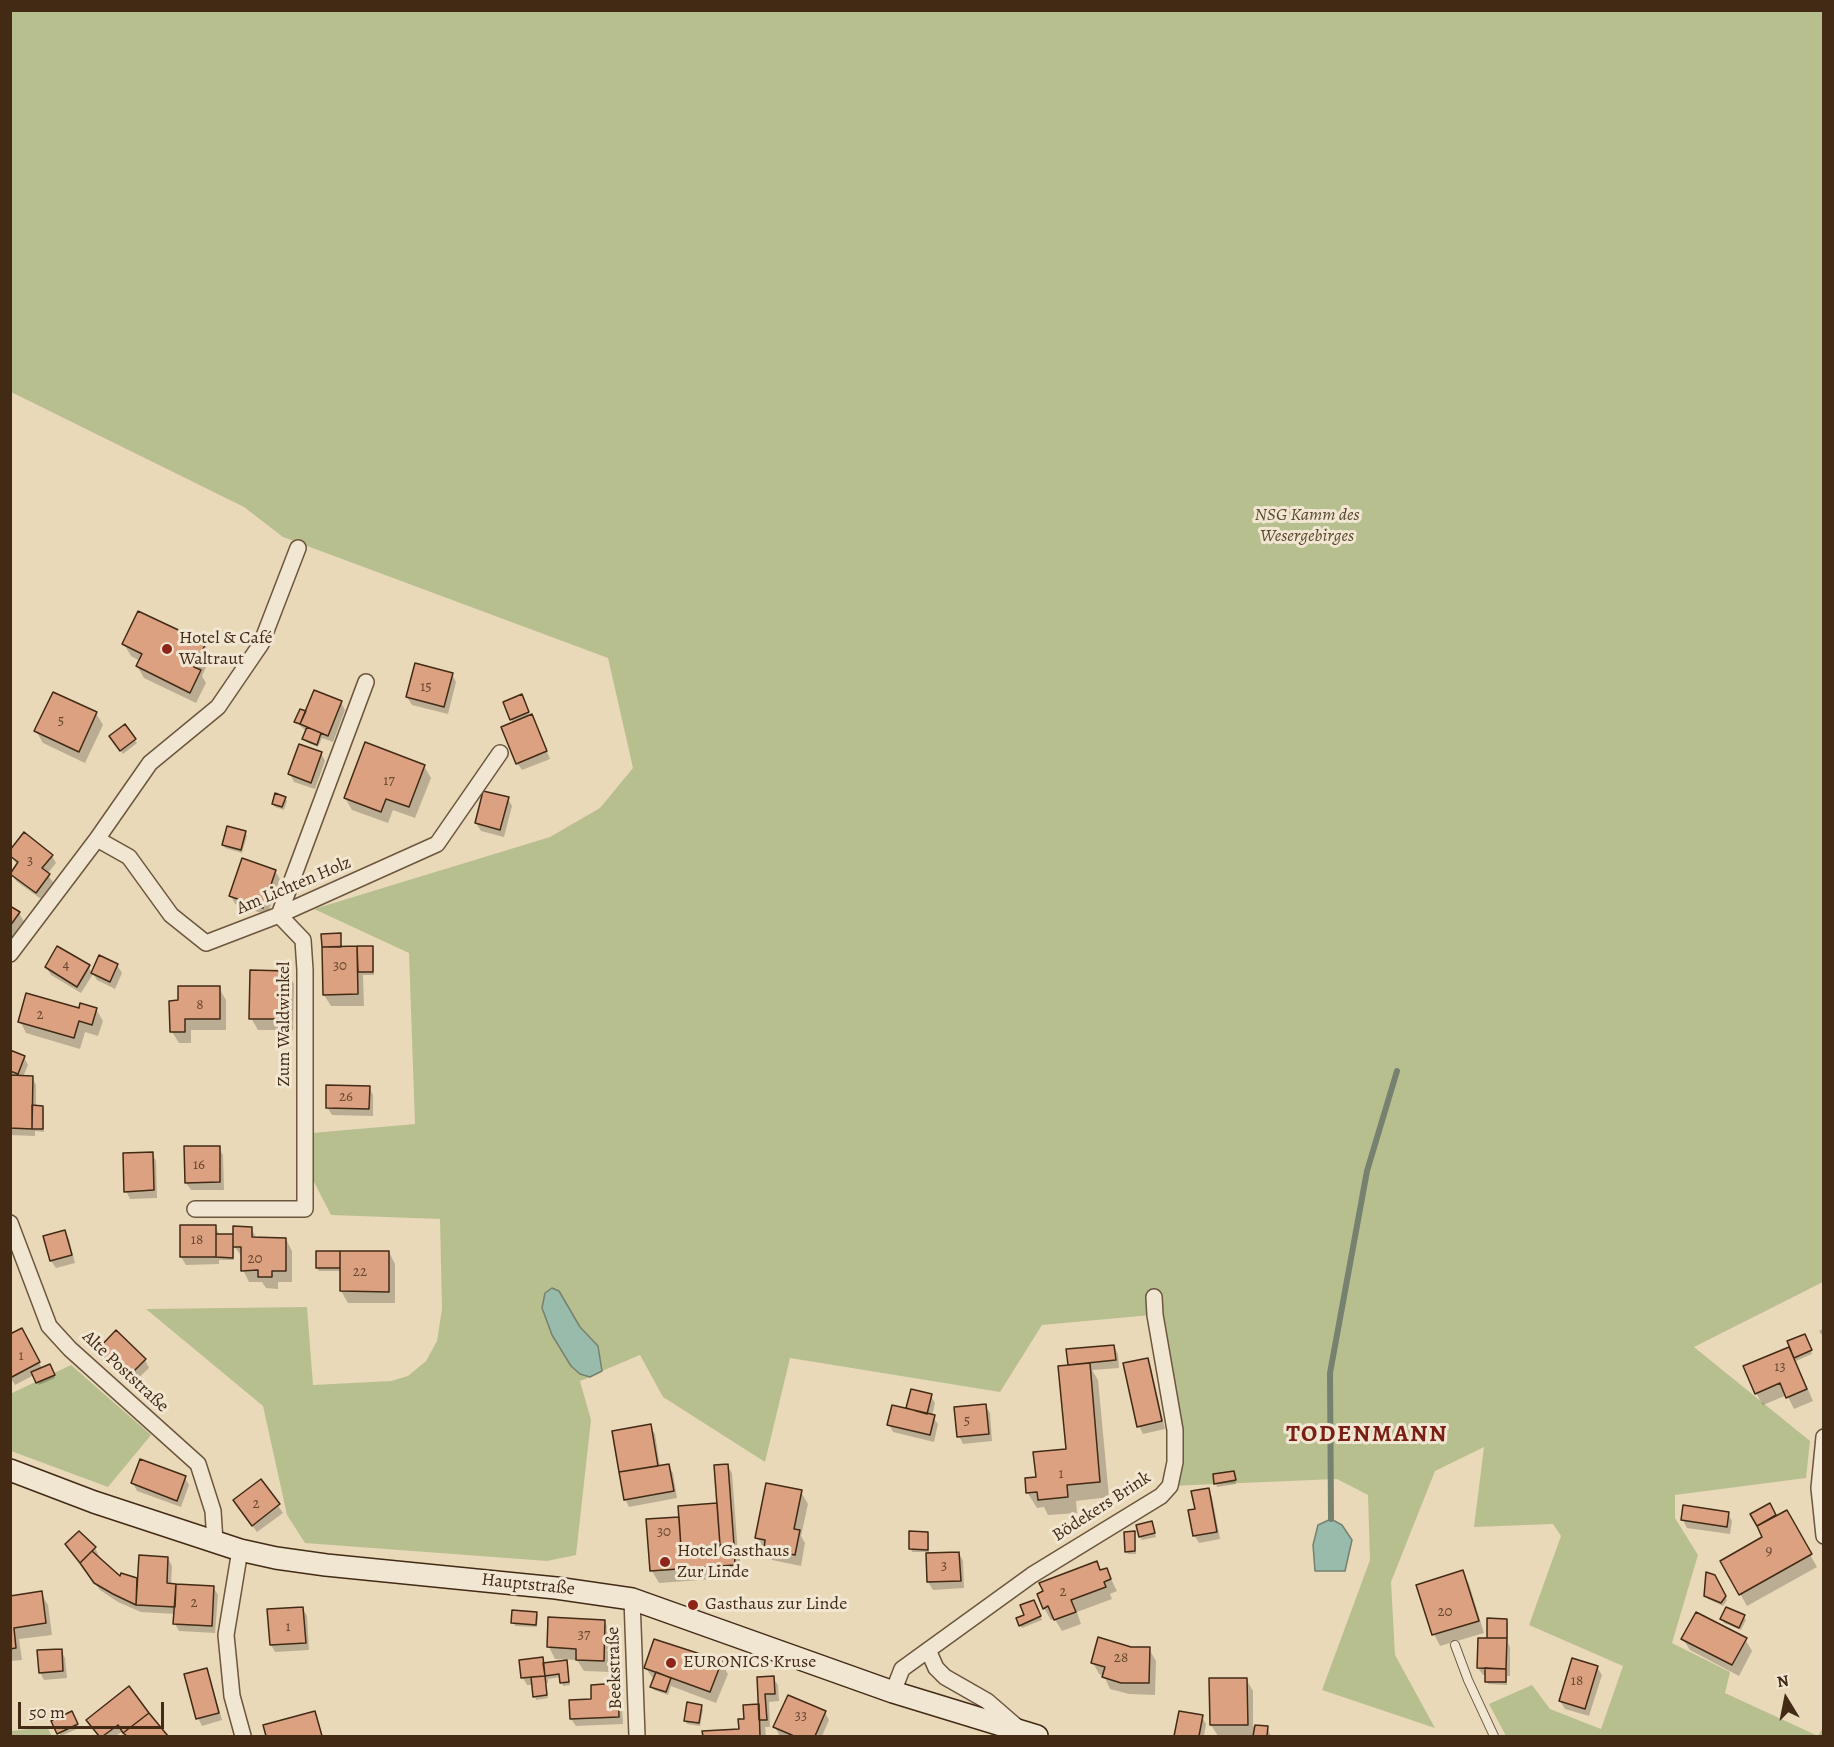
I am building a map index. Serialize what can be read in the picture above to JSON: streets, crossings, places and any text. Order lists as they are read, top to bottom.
{
  "streets": {
    "main road": ["Hauptstraße"],
    "street": [
      "Am Lichten Holz",
      "Zum Waldwinkel",
      "Alte Poststraße",
      "Bödekers Brink",
      "Beekstraße"
    ]
  },
  "crossings": [
    ["Am Lichten Holz", "Zum Waldwinkel"],
    ["Alte Poststraße", "Hauptstraße"],
    ["Bödekers Brink", "Hauptstraße"],
    ["Hauptstraße", "Beekstraße"]
  ],
  "districts": ["TODENMANN"],
  "parks": ["NSG Kamm des Wesergebirges"],
  "places": [
    "Hotel & Café Waltraut",
    "Hotel Gasthaus Zur Linde",
    "Gasthaus zur Linde",
    "EURONICS Kruse"
  ],
  "house_numbers": [
    "15",
    "5",
    "17",
    "3",
    "4",
    "30",
    "8",
    "2",
    "26",
    "16",
    "18",
    "20",
    "22",
    "1",
    "13",
    "5",
    "1",
    "2",
    "30",
    "9",
    "3",
    "2",
    "2",
    "20",
    "1",
    "37",
    "28",
    "18",
    "33"
  ],
  "scale_bar": "50 m",
  "north": "top"
}
